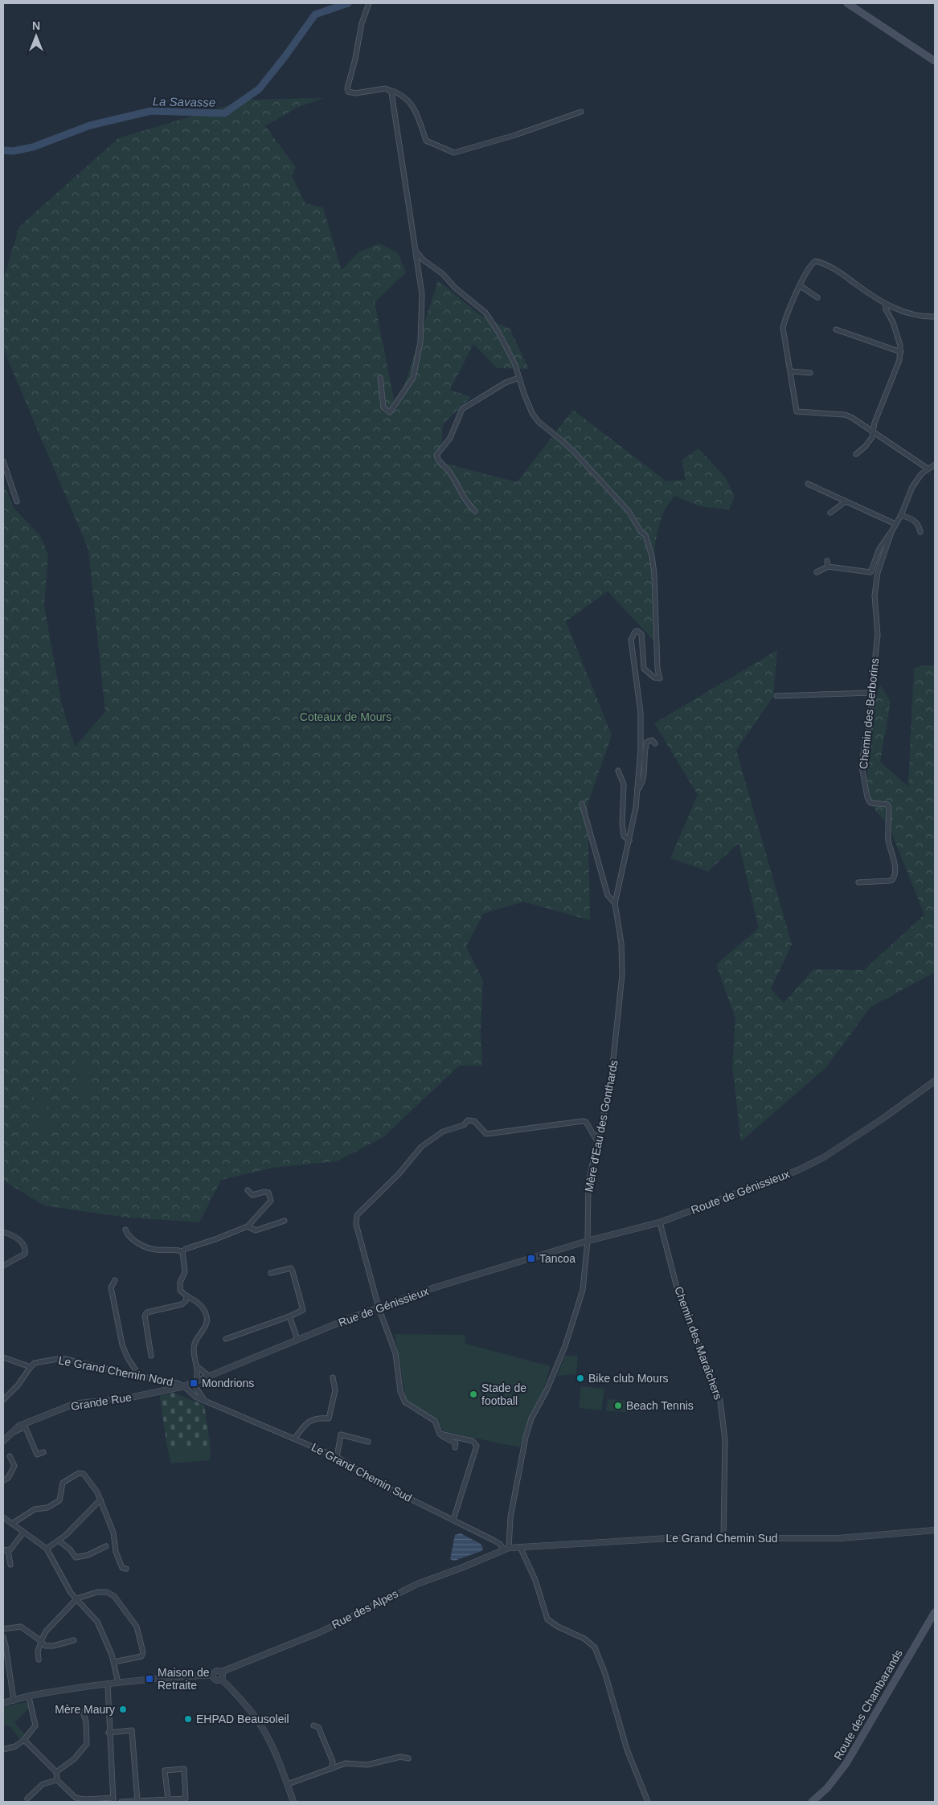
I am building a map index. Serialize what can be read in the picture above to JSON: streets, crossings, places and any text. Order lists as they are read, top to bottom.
{
  "streets": {
    "main road": ["Route des Chambarands"],
    "street": [
      "Chemin des Berborins",
      "Mère d'Eau des Gonthards",
      "Route de Génissieux",
      "Rue de Génissieux",
      "Chemin des Maraîchers",
      "Le Grand Chemin Nord",
      "Grande Rue",
      "Le Grand Chemin Sud",
      "Rue des Alpes"
    ]
  },
  "crossings": [
    ["Mère d'Eau des Gonthards", "Route de Génissieux"],
    ["Mère d'Eau des Gonthards", "Rue de Génissieux"],
    ["Mère d'Eau des Gonthards", "Le Grand Chemin Sud"],
    ["Mère d'Eau des Gonthards", "Rue des Alpes"],
    ["Route de Génissieux", "Rue de Génissieux"],
    ["Route de Génissieux", "Chemin des Maraîchers"],
    ["Rue de Génissieux", "Le Grand Chemin Nord"],
    ["Rue de Génissieux", "Grande Rue"],
    ["Rue de Génissieux", "Le Grand Chemin Sud"],
    ["Chemin des Maraîchers", "Le Grand Chemin Sud"],
    ["Le Grand Chemin Nord", "Grande Rue"],
    ["Le Grand Chemin Nord", "Le Grand Chemin Sud"],
    ["Grande Rue", "Le Grand Chemin Sud"],
    ["Le Grand Chemin Sud", "Rue des Alpes"]
  ],
  "water": ["La Savasse"],
  "parks": ["Coteaux de Mours"],
  "places": {
    "transit": ["Tancoa", "Mondrions", "Maison de Retraite"],
    "other": [
      "Bike club Mours",
      "Stade de football",
      "Beach Tennis",
      "Mère Maury",
      "EHPAD Beausoleil"
    ]
  },
  "north": "top"
}
